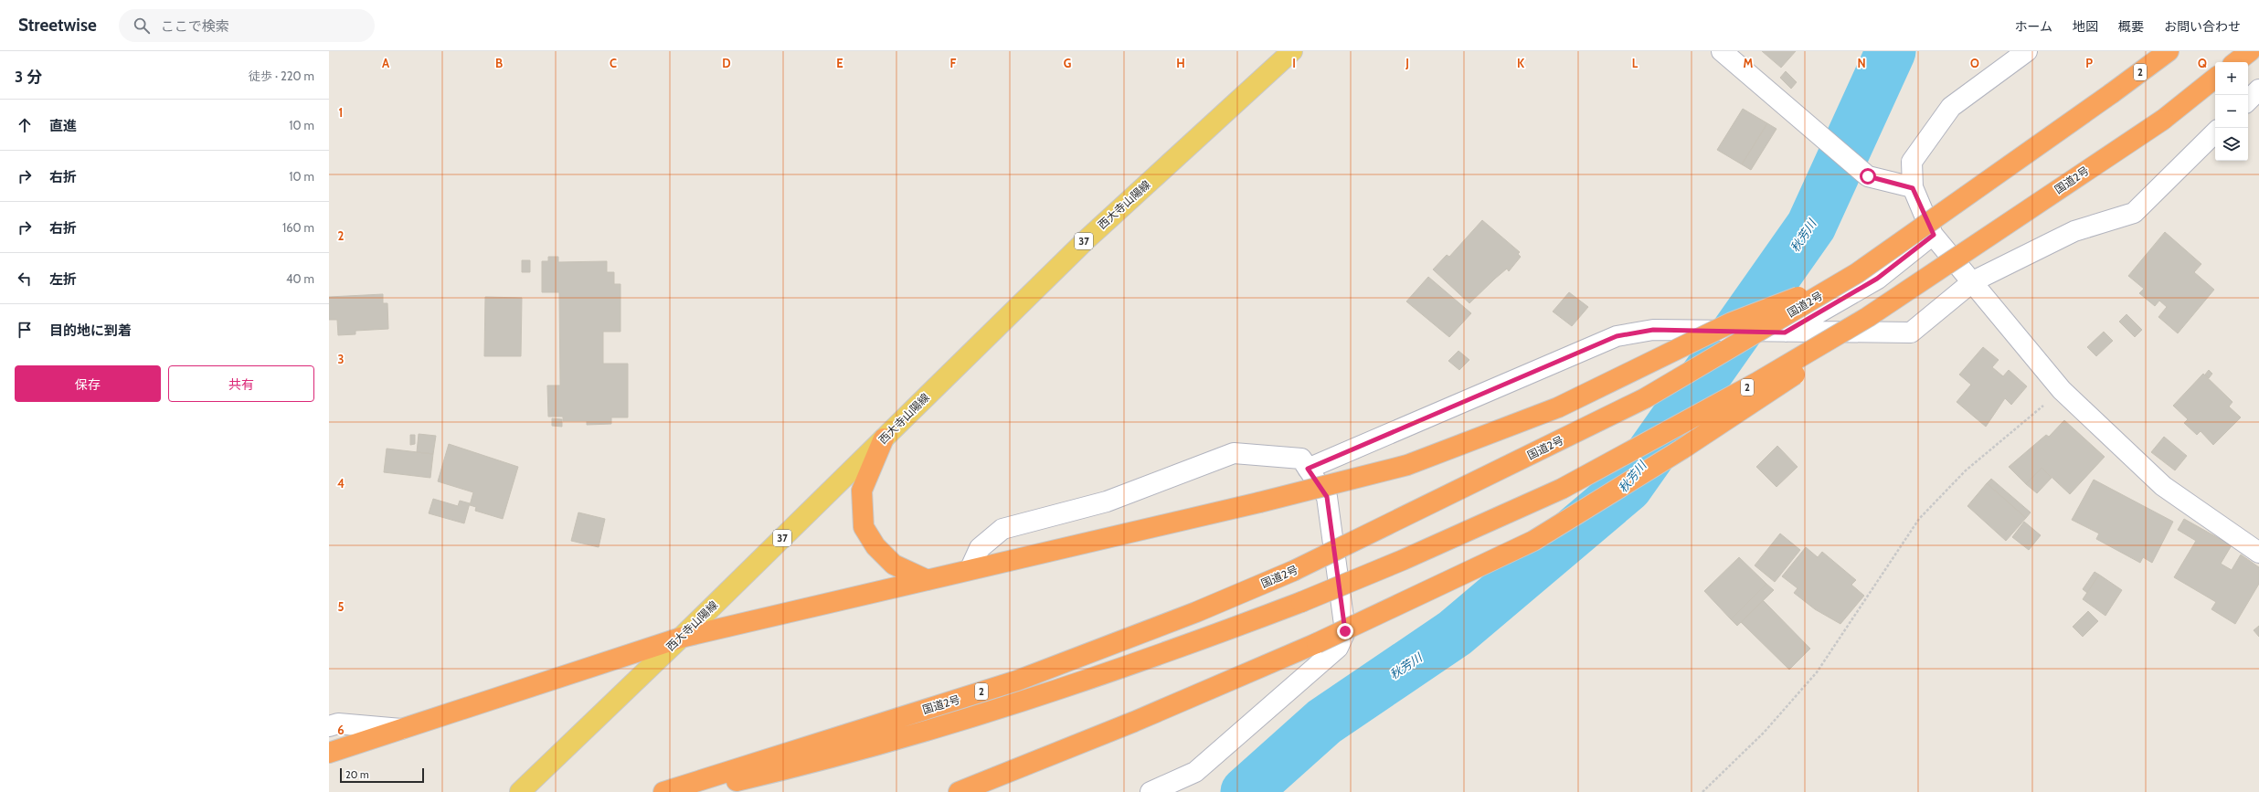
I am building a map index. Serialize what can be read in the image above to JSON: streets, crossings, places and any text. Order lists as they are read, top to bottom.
{
  "streets": {
    "highway": ["2", "国道2号"],
    "main road": ["西大寺山陽線", "37"]
  },
  "crossings": [
    ["国道2号", "西大寺山陽線"]
  ],
  "water": ["秋芳川"],
  "scale_bar": "20 m",
  "page": {
    "header": "Streetwise",
    "search": "ここで検索",
    "nav": [
      "ホーム",
      "地図",
      "概要",
      "お問い合わせ"
    ],
    "heading": ["3 分", "徒歩 · 220 m"],
    "map_buttons": ["+", "−"],
    "list": [
      ["直進", "10 m"],
      ["右折", "10 m"],
      ["右折", "160 m"],
      ["左折", "40 m"],
      "目的地に到着"
    ],
    "buttons": ["保存", "共有"],
    "scale": "20 m"
  },
  "grid": {
    "columns": [
      "A",
      "B",
      "C",
      "D",
      "E",
      "F",
      "G",
      "H",
      "I",
      "J",
      "K",
      "L",
      "M",
      "N",
      "O",
      "P",
      "Q"
    ],
    "rows": [
      "1",
      "2",
      "3",
      "4",
      "5",
      "6"
    ]
  }
}
